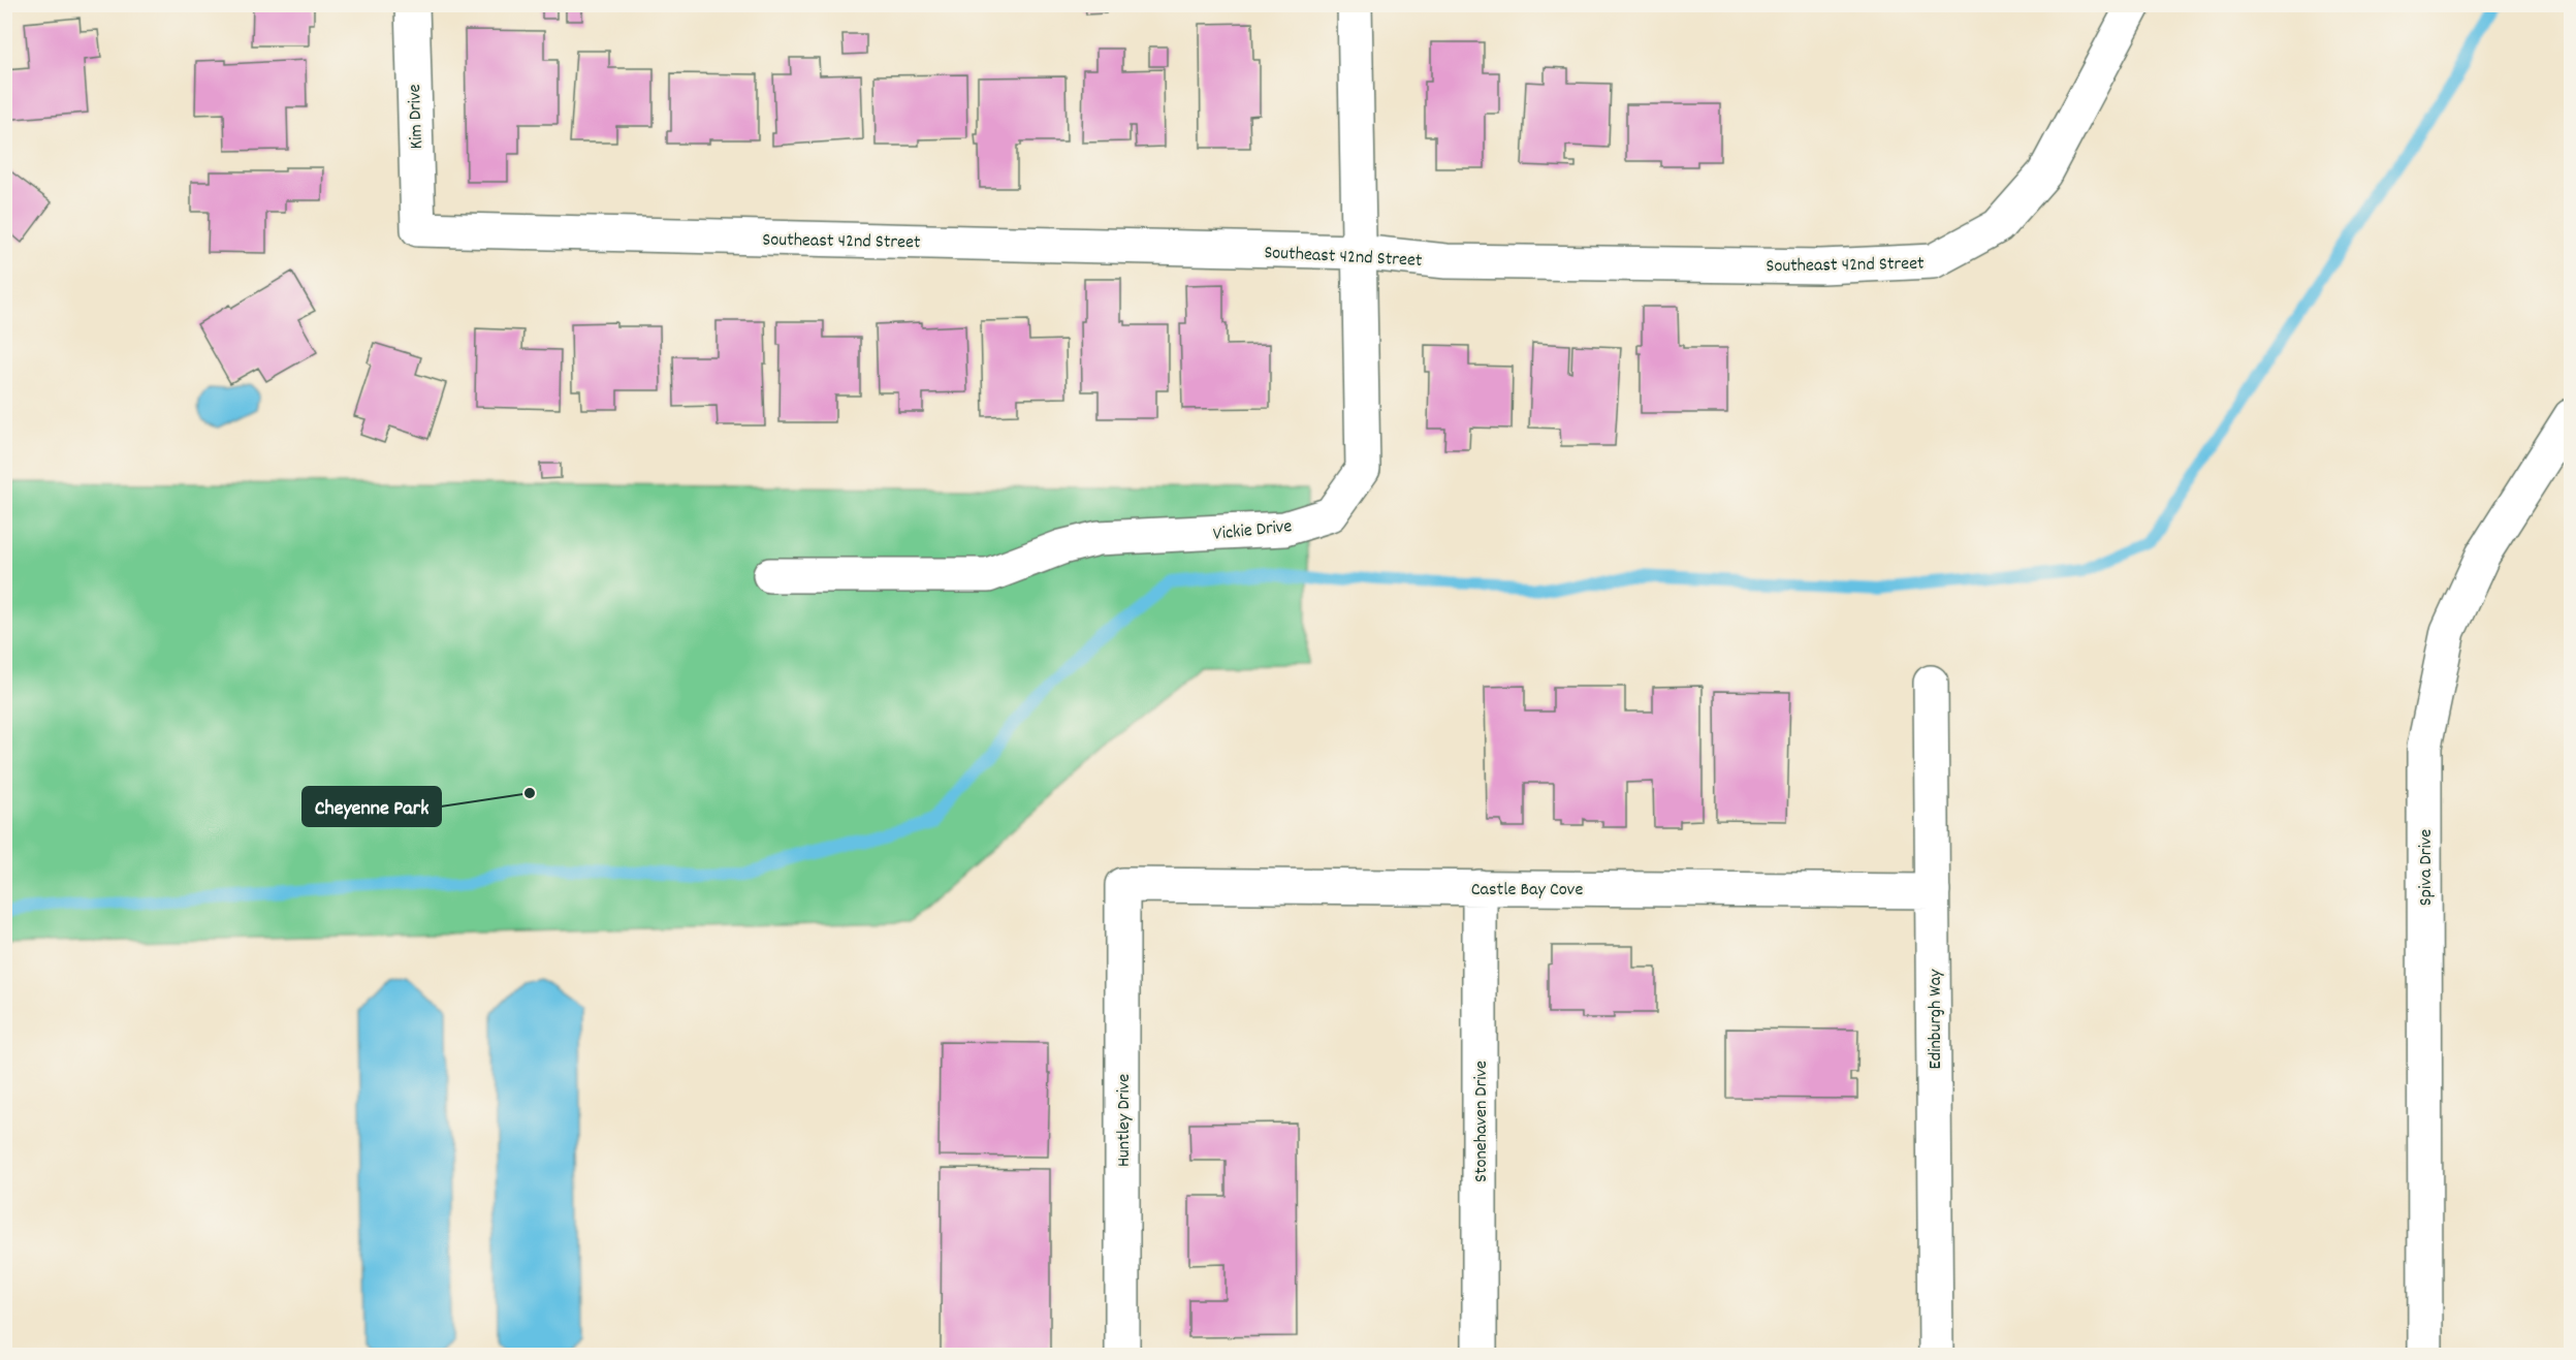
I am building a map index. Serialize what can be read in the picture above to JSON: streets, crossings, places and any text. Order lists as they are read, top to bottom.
{
  "streets": {
    "street": [
      "Kim Drive",
      "Southeast 42nd Street",
      "Vickie Drive",
      "Spiva Drive",
      "Castle Bay Cove",
      "Edinburgh Way",
      "Huntley Drive",
      "Stonehaven Drive"
    ]
  },
  "crossings": [
    ["Kim Drive", "Southeast 42nd Street"],
    ["Southeast 42nd Street", "Vickie Drive"],
    ["Castle Bay Cove", "Edinburgh Way"],
    ["Castle Bay Cove", "Huntley Drive"],
    ["Castle Bay Cove", "Stonehaven Drive"]
  ],
  "places": ["Cheyenne Park"]
}
